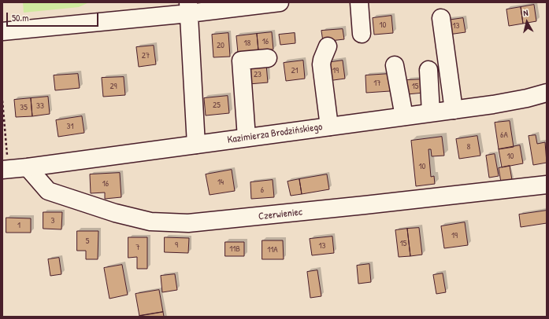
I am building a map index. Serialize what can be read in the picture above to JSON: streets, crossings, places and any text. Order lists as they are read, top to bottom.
{
  "streets": {
    "street": ["Kazimierza Brodzińskiego", "Czerwieniec"]
  },
  "crossings": [
    ["Kazimierza Brodzińskiego", "Czerwieniec"]
  ],
  "house_numbers": [
    "10",
    "13",
    "16",
    "18",
    "20",
    "27",
    "21",
    "19",
    "23",
    "17",
    "29",
    "15",
    "25",
    "33",
    "35",
    "31",
    "6A",
    "8",
    "10",
    "10",
    "14",
    "16",
    "6",
    "3",
    "1",
    "19",
    "5",
    "15",
    "9",
    "13",
    "7",
    "11B",
    "11A"
  ],
  "scale_bar": "50 m",
  "north": "top"
}
